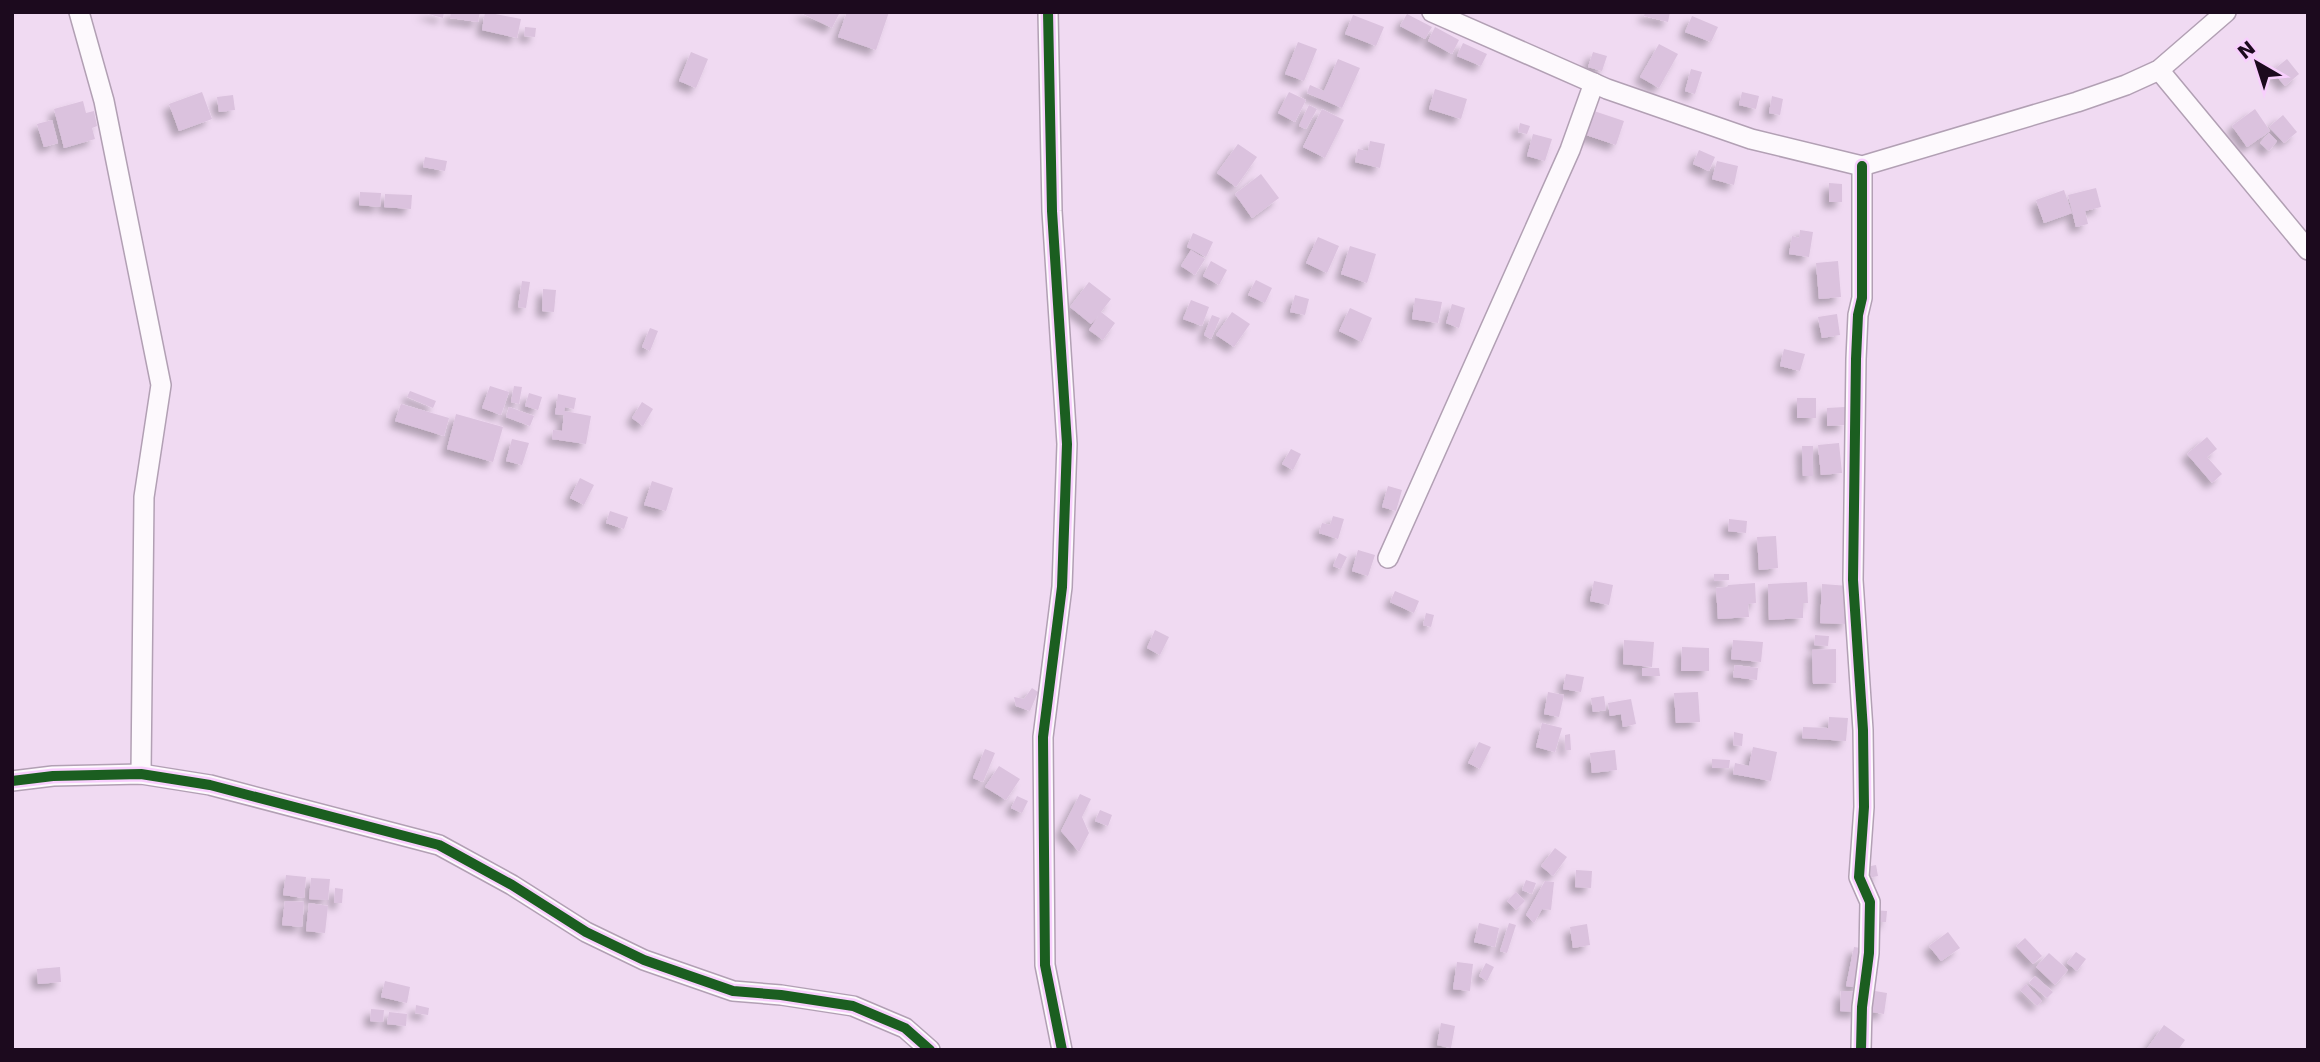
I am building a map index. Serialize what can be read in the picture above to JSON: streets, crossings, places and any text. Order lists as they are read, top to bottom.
{
  "north": "top left"
}
